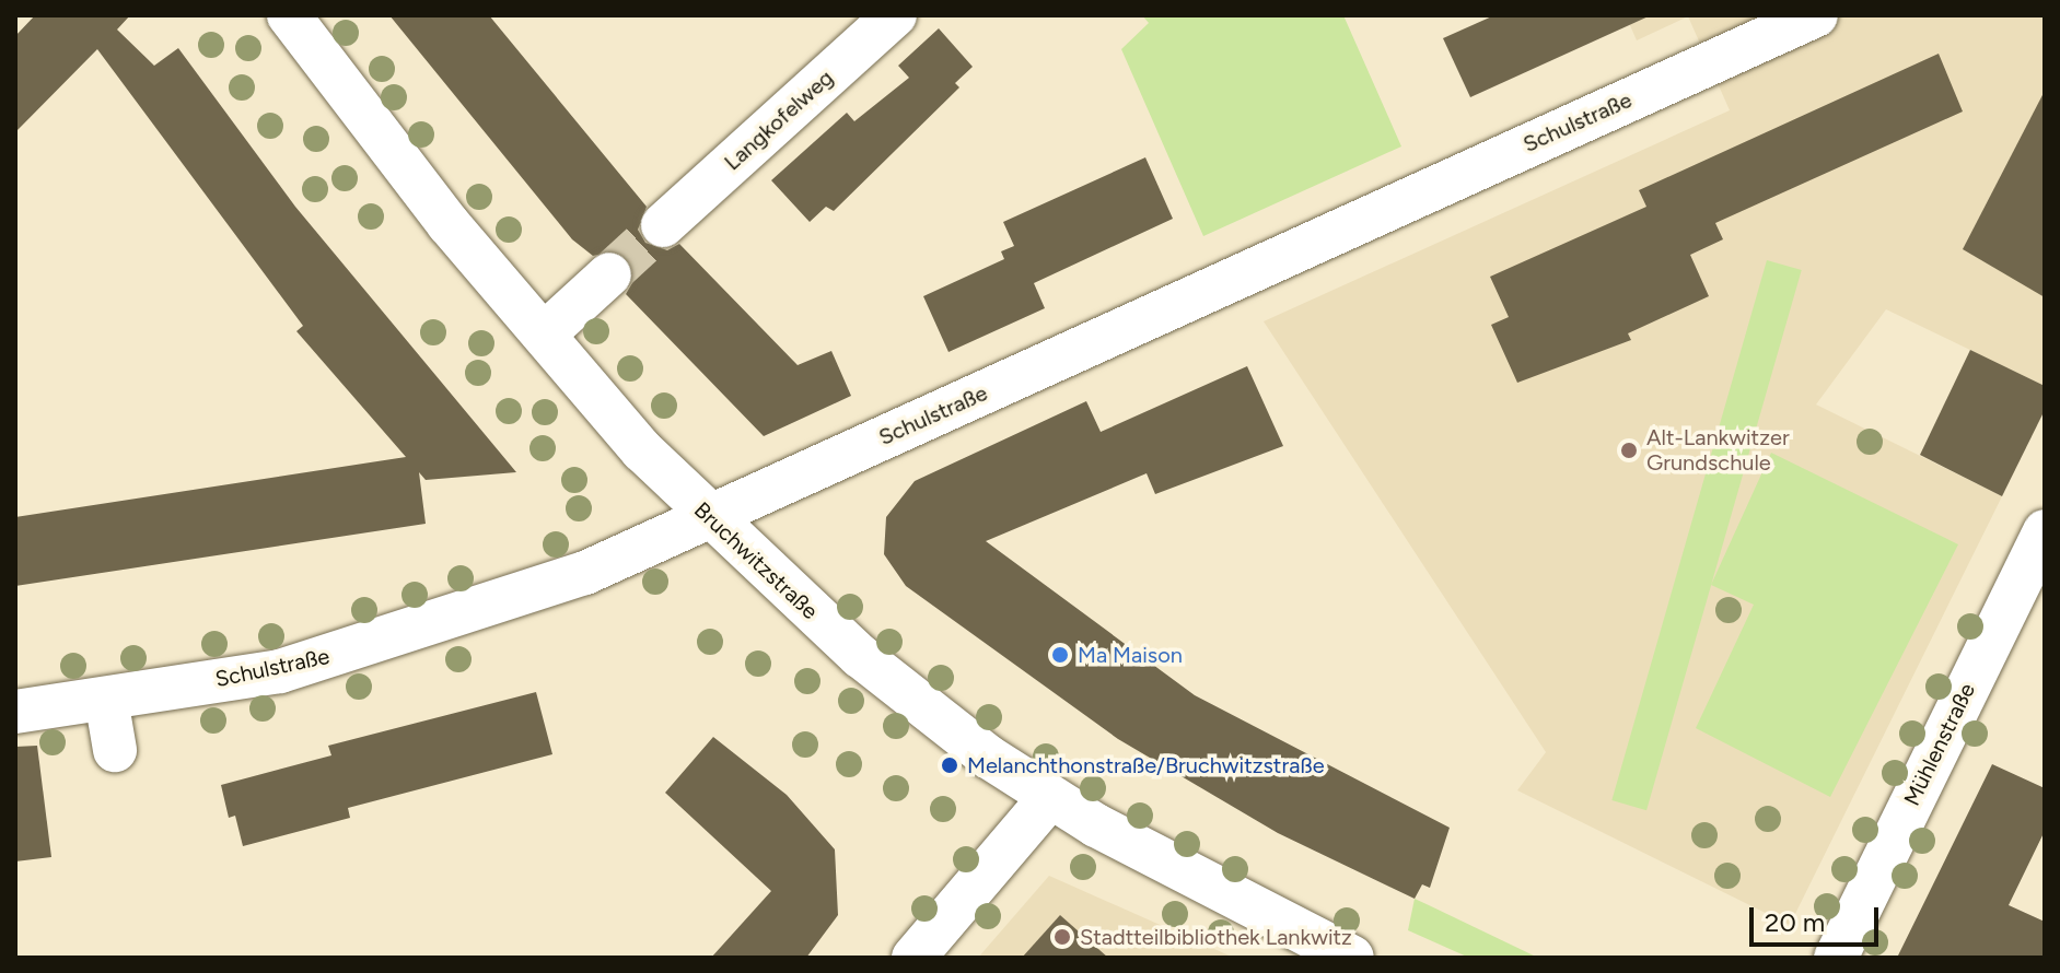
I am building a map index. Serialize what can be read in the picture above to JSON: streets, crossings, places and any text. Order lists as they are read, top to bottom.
{
  "streets": {
    "street": [
      "Langkofelweg",
      "Schulstraße",
      "Bruchwitzstraße",
      "Mühlenstraße"
    ]
  },
  "crossings": [
    ["Schulstraße", "Bruchwitzstraße"]
  ],
  "places": [
    "Alt-Lankwitzer Grundschule",
    "Ma Maison",
    "Melanchthonstraße/Bruchwitzstraße",
    "Stadtteilbibliothek Lankwitz"
  ],
  "scale_bar": "20 m"
}
